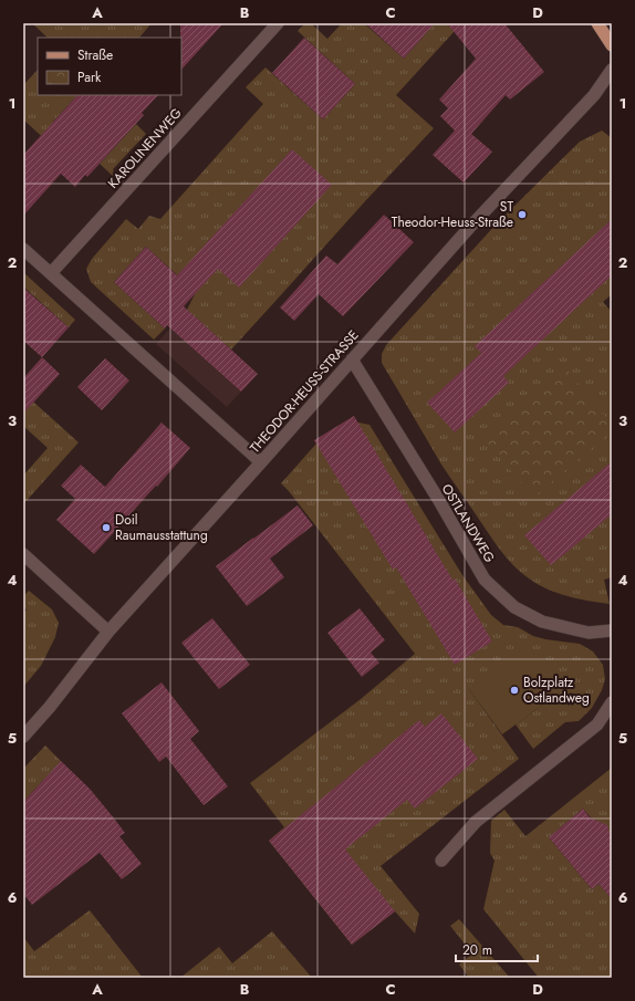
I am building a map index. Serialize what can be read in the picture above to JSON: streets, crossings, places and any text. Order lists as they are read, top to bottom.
{
  "streets": {
    "street": ["KAROLINENWEG", "THEODOR-HEUSS-STRASSE", "OSTLANDWEG"]
  },
  "crossings": [
    ["THEODOR-HEUSS-STRASSE", "OSTLANDWEG"]
  ],
  "places": ["ST Theodor-Heuss-Straße", "Doil Raumausstattung", "Bolzplatz Ostlandweg"],
  "legend": ["Straße", "Park"],
  "scale_bar": "20 m",
  "grid": {
    "columns": [
      "A",
      "B",
      "C",
      "D"
    ],
    "rows": [
      "1",
      "2",
      "3",
      "4",
      "5",
      "6"
    ]
  }
}
